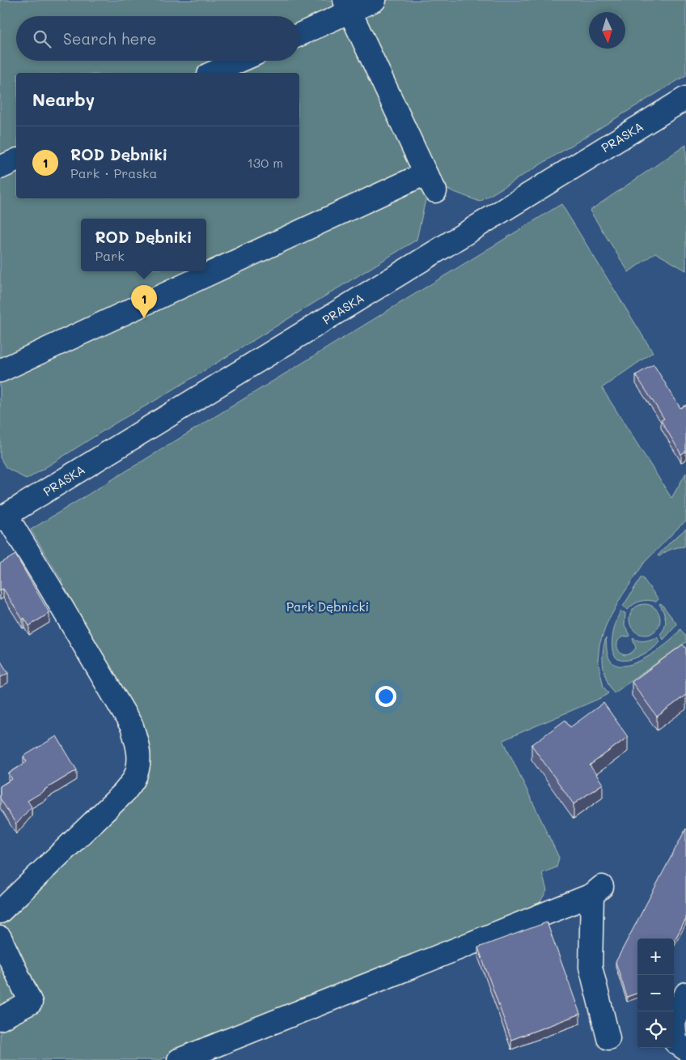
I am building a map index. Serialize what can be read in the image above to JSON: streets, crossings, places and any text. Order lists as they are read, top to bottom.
{
  "streets": {
    "street": ["PRASKA"]
  },
  "parks": ["Park Dębnicki"],
  "north": "bottom",
  "page": {
    "search": "Search here",
    "heading": "Nearby",
    "list": [
      {
        "mark": "1",
        "name": "ROD Dębniki",
        "note": "Park · Praska",
        "value": "130 m"
      }
    ],
    "popup": ["ROD Dębniki", "Park"],
    "pins": "1",
    "map_buttons": ["+", "−"]
  }
}
